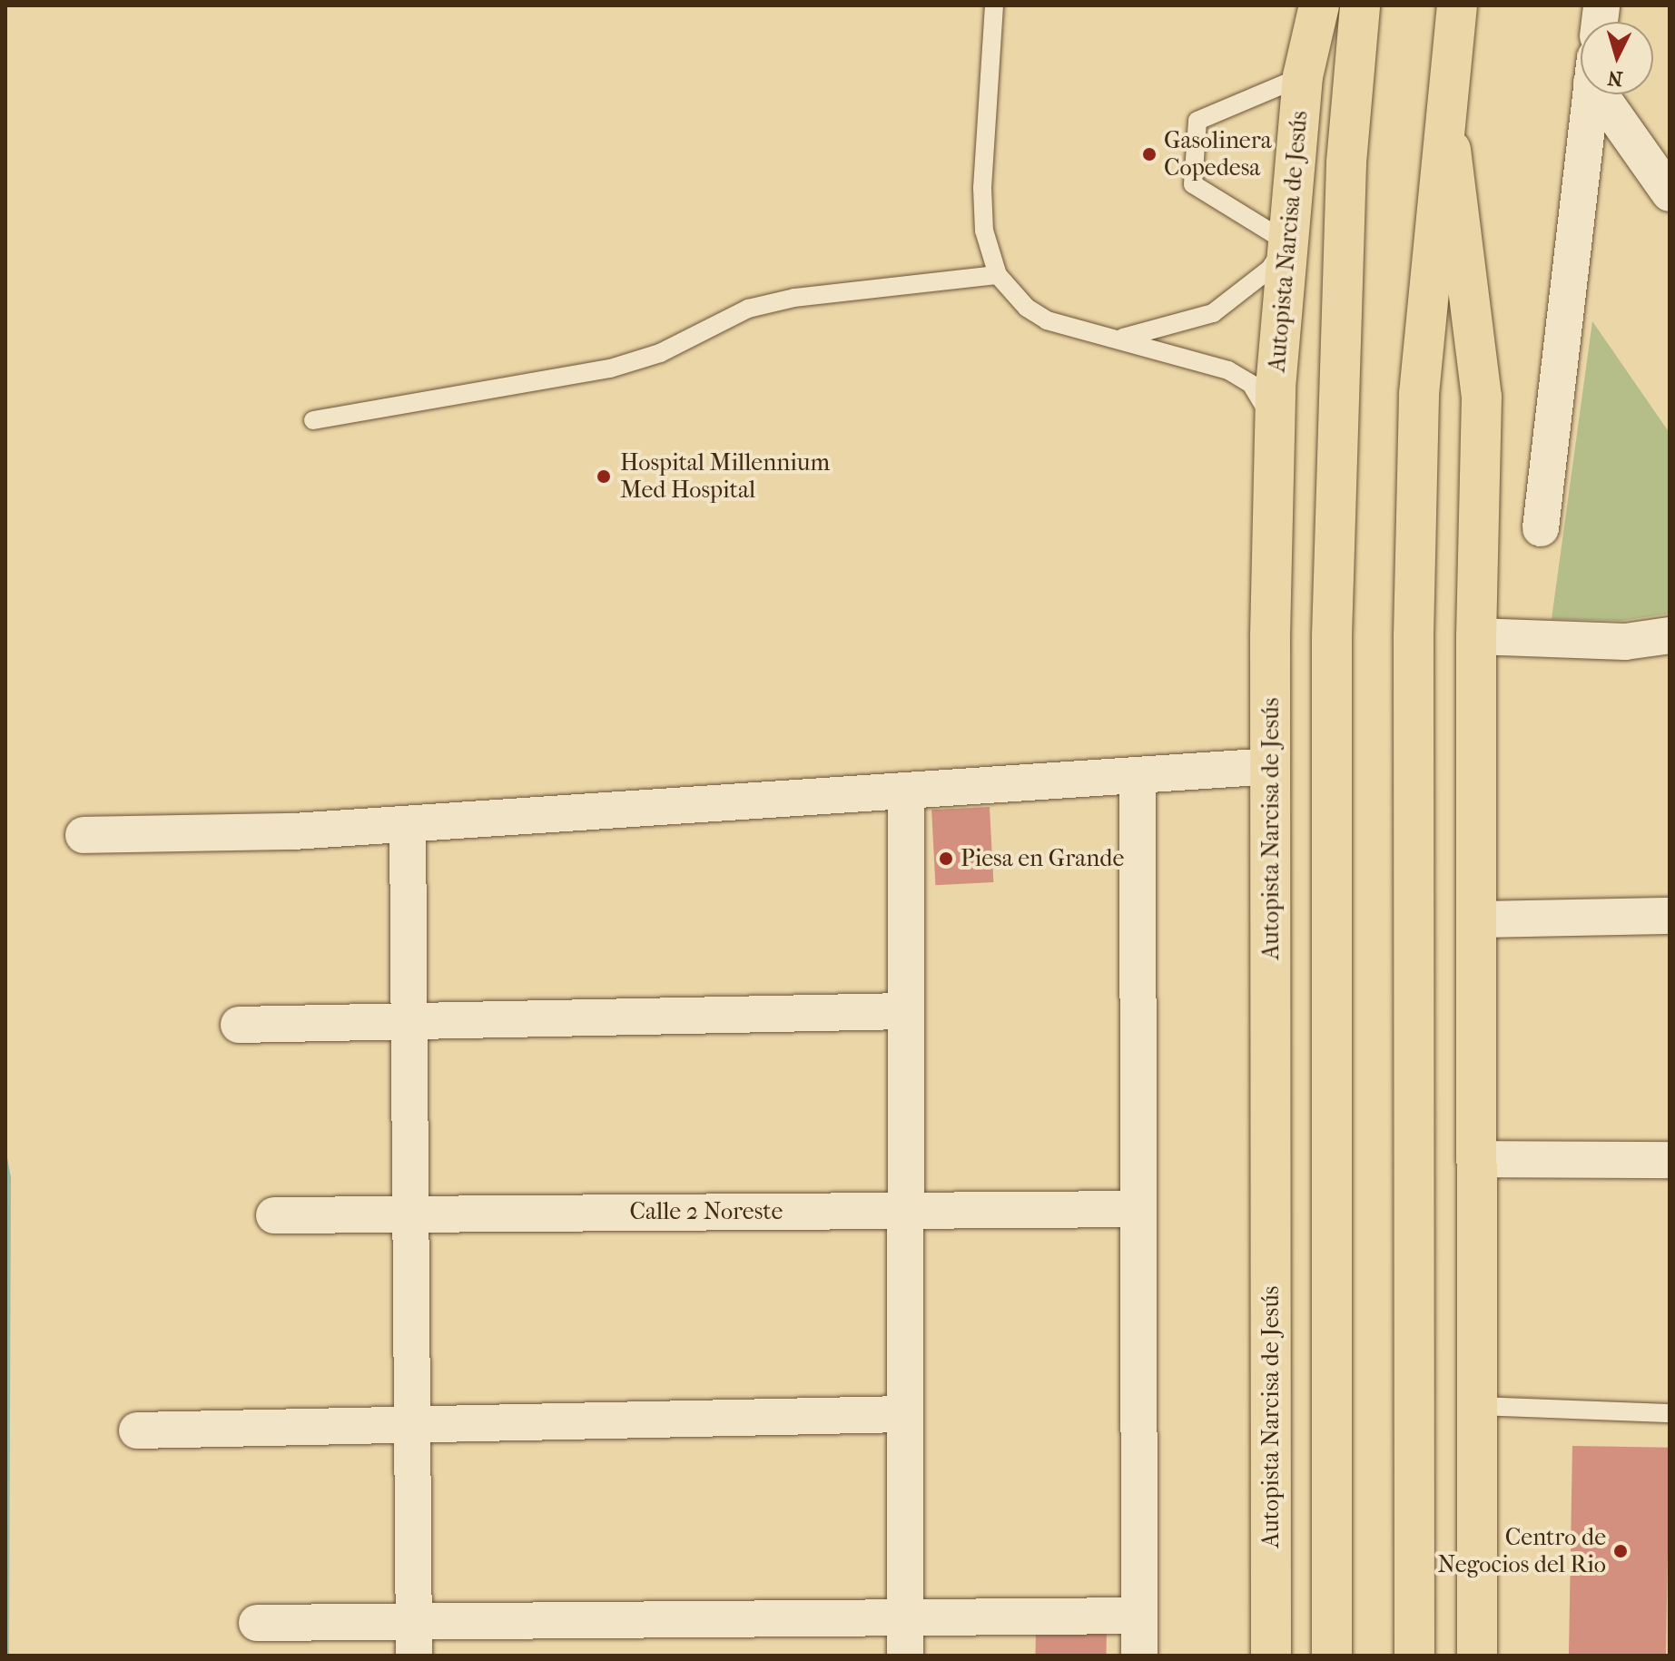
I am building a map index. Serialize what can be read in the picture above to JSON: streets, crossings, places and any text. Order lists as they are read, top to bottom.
{
  "streets": {
    "main road": ["Autopista Narcisa de Jesús"],
    "street": ["Calle 2 Noreste"]
  },
  "places": [
    "Gasolinera Copedesa",
    "Hospital Millennium Med Hospital",
    "Piesa en Grande",
    "Centro de Negocios del Rio"
  ],
  "north": "bottom"
}
